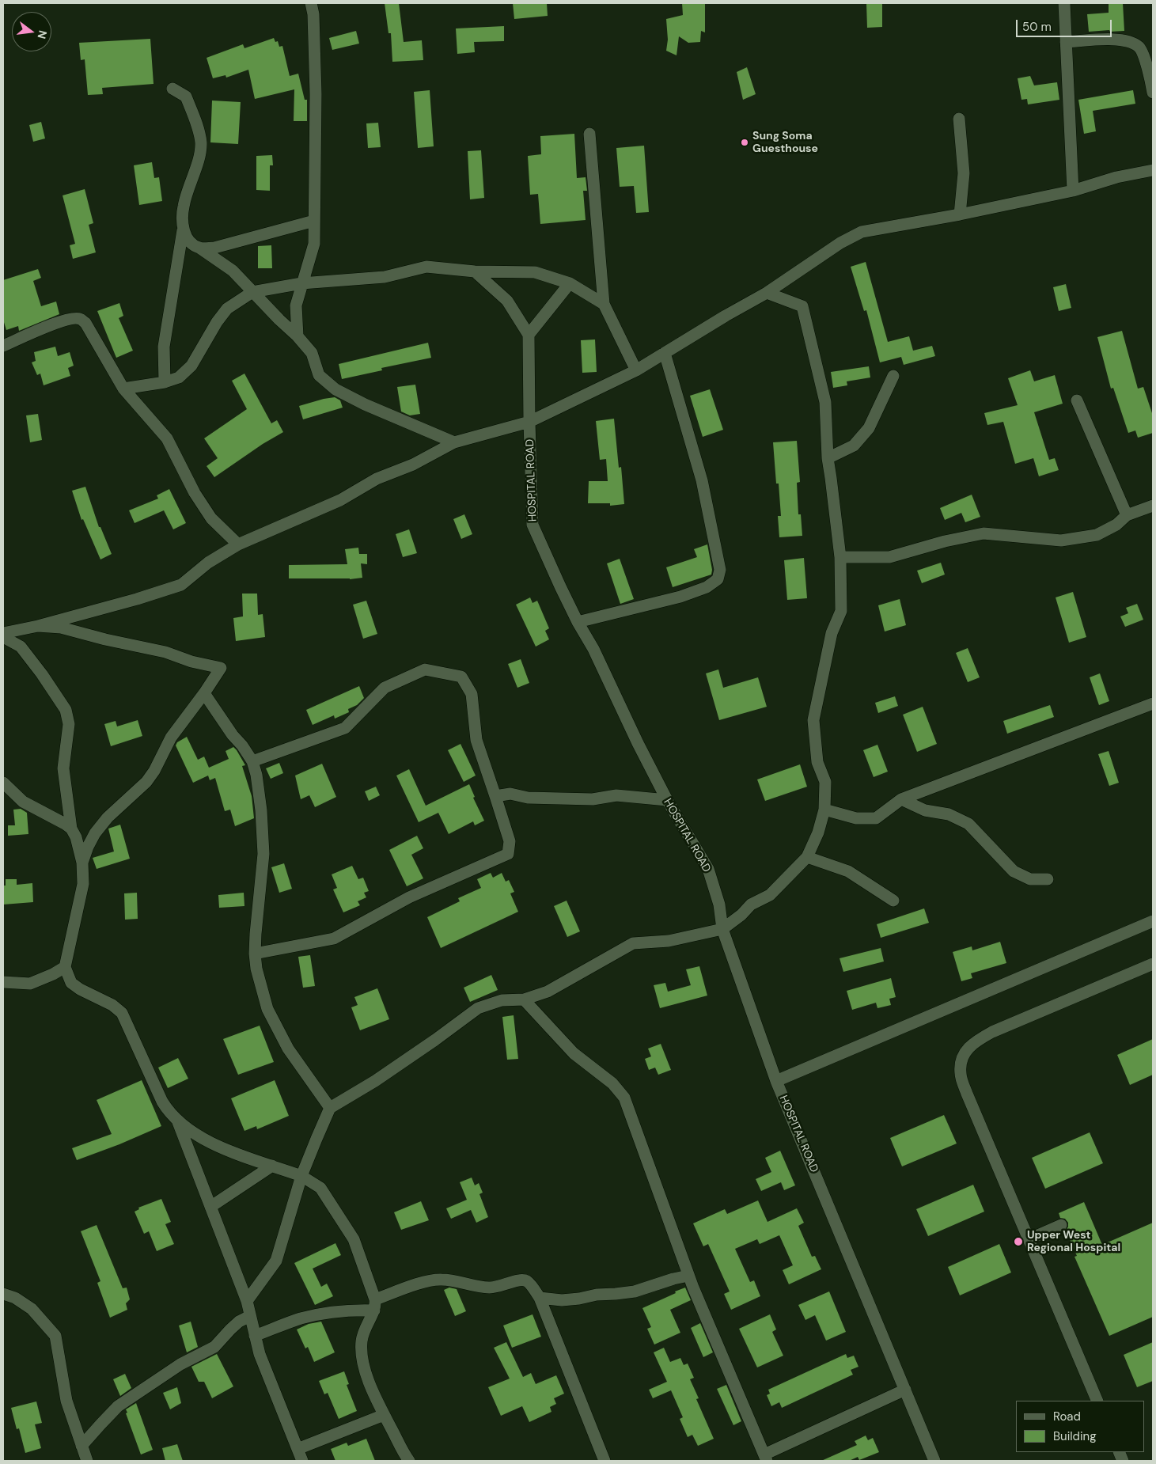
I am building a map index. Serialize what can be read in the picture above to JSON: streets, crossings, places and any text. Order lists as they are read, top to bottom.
{
  "streets": {
    "street": ["HOSPITAL ROAD"]
  },
  "places": ["Sung Soma Guesthouse", "Upper West Regional Hospital"],
  "legend": ["Road", "Building"],
  "scale_bar": "50 m",
  "north": "right"
}
